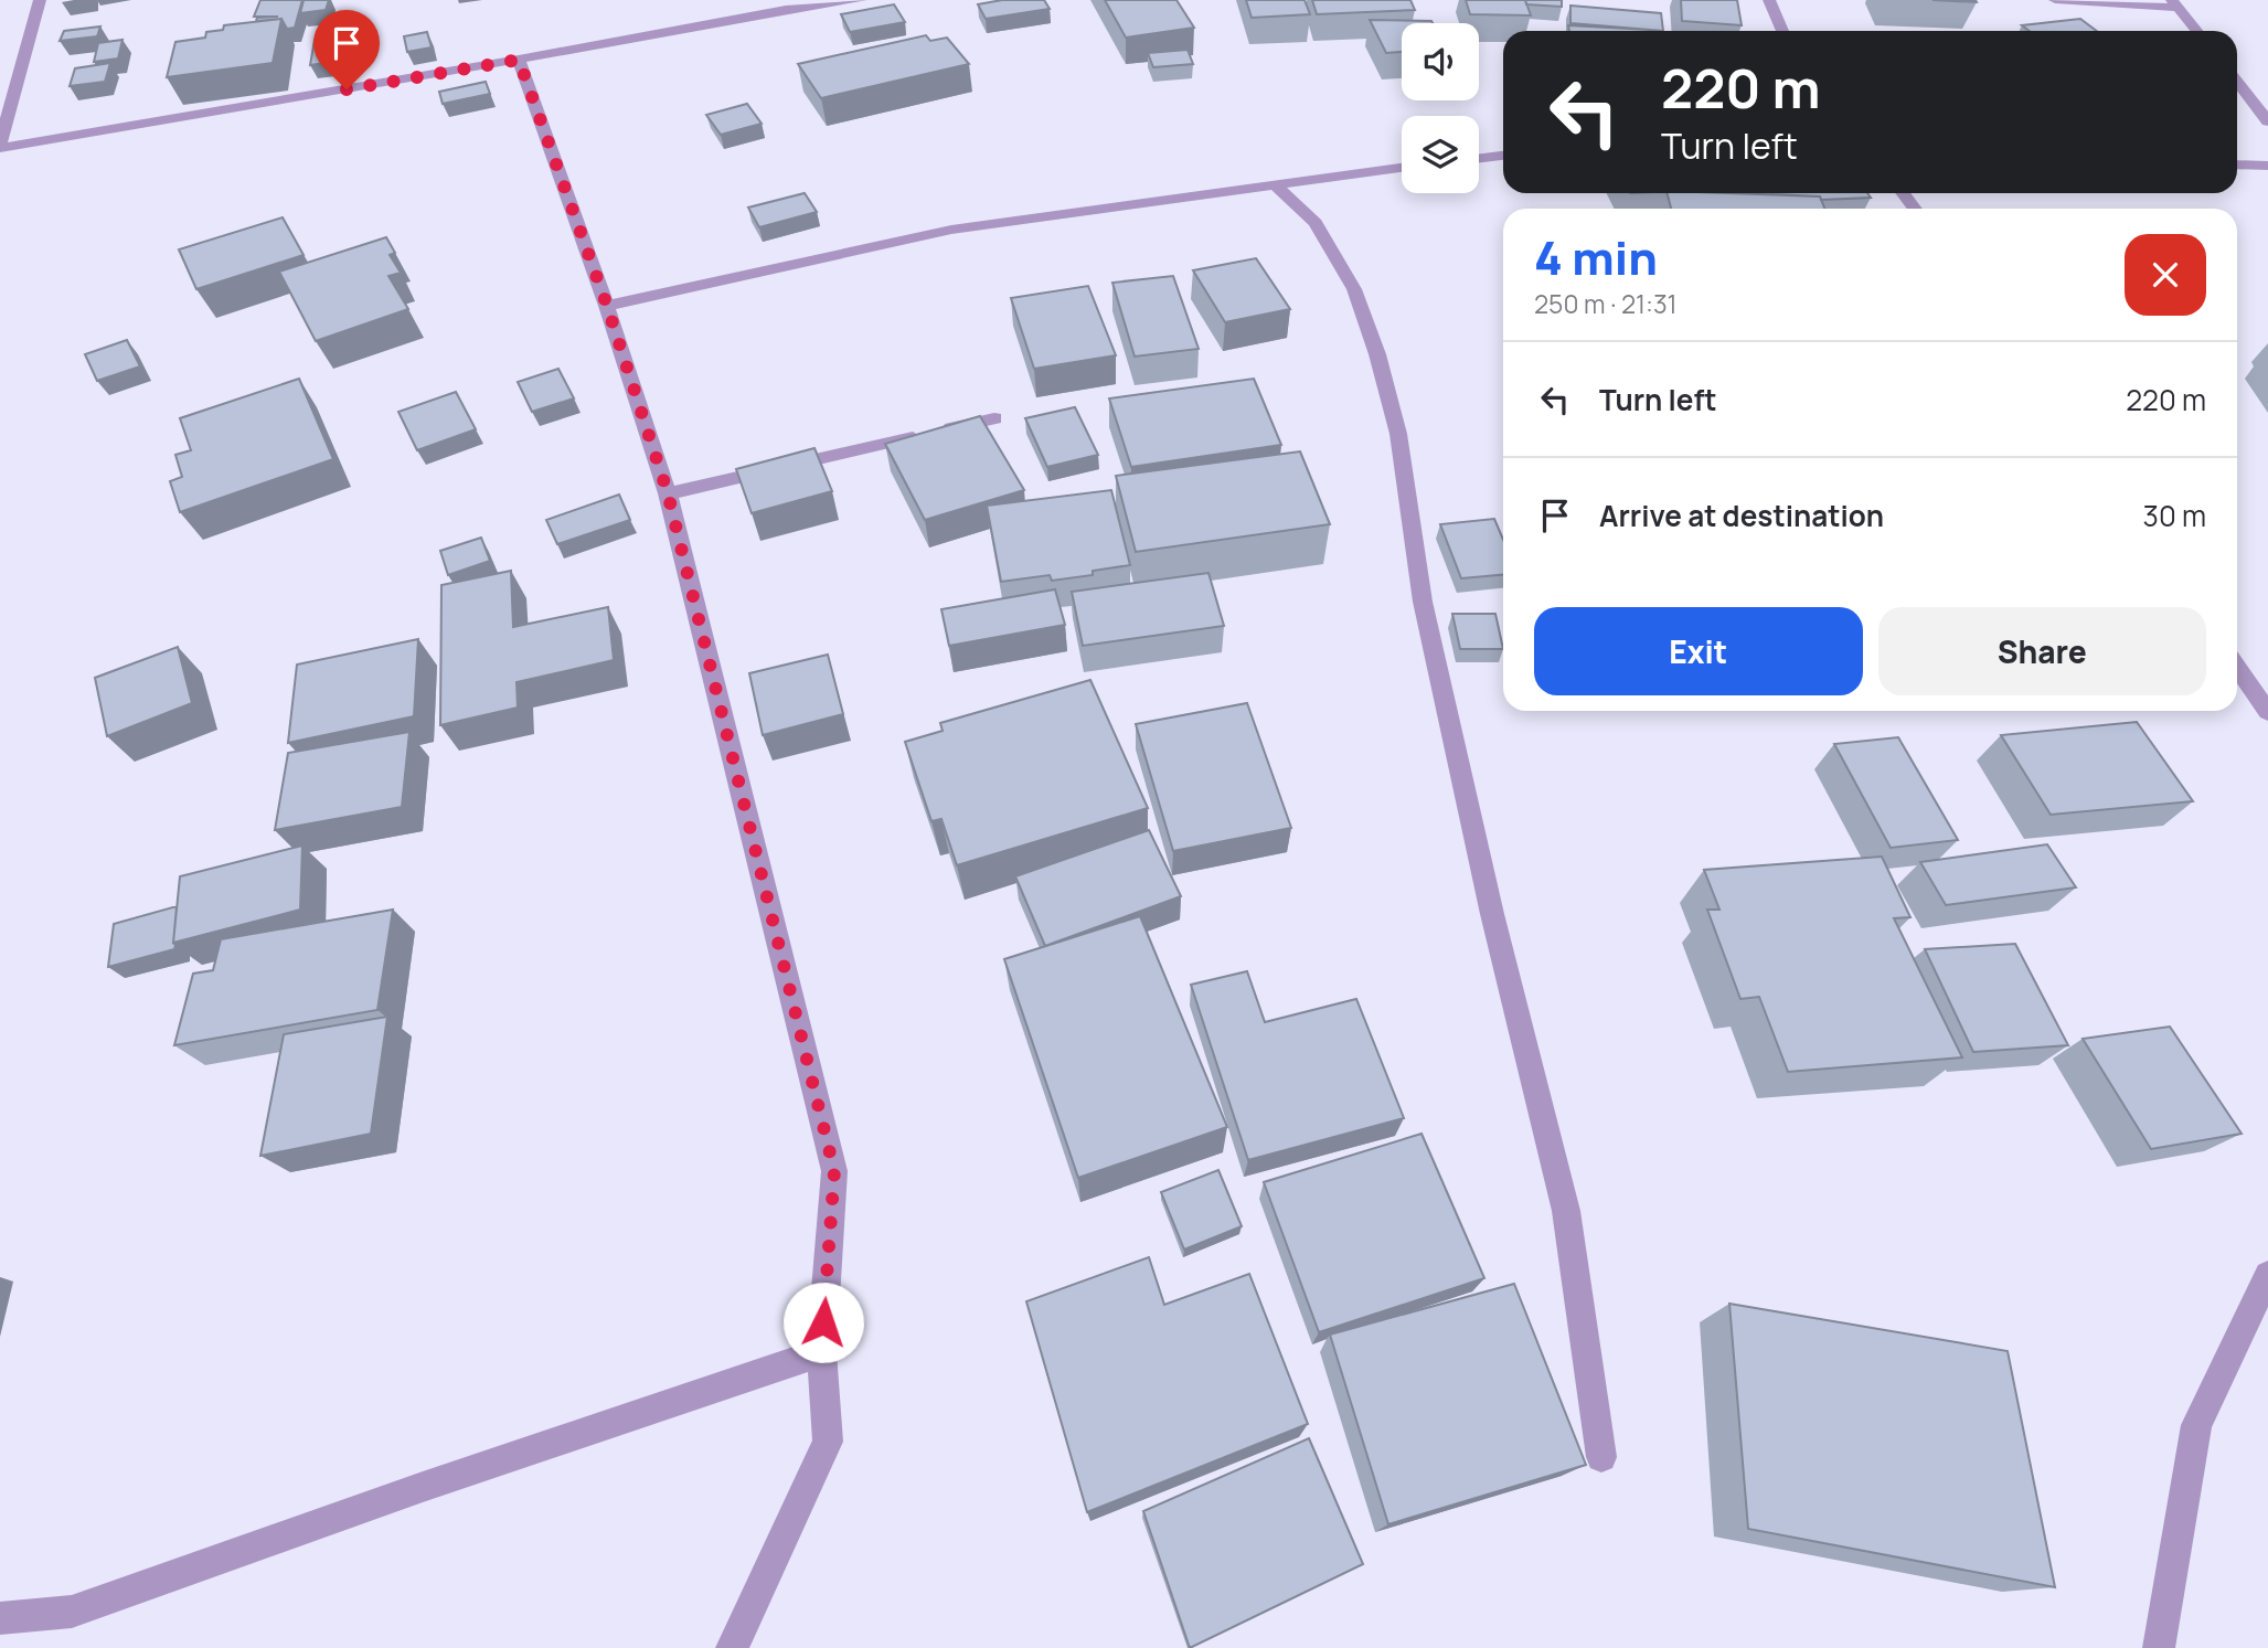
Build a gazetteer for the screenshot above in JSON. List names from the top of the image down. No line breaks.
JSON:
{"page":{"turn":["220 m","Turn left"],"heading":["4 min","250 m · 21:31"],"list":[{"name":"Turn left","value":"220 m"},{"name":"Arrive at destination","value":"30 m"}],"buttons":["Exit","Share"]}}
